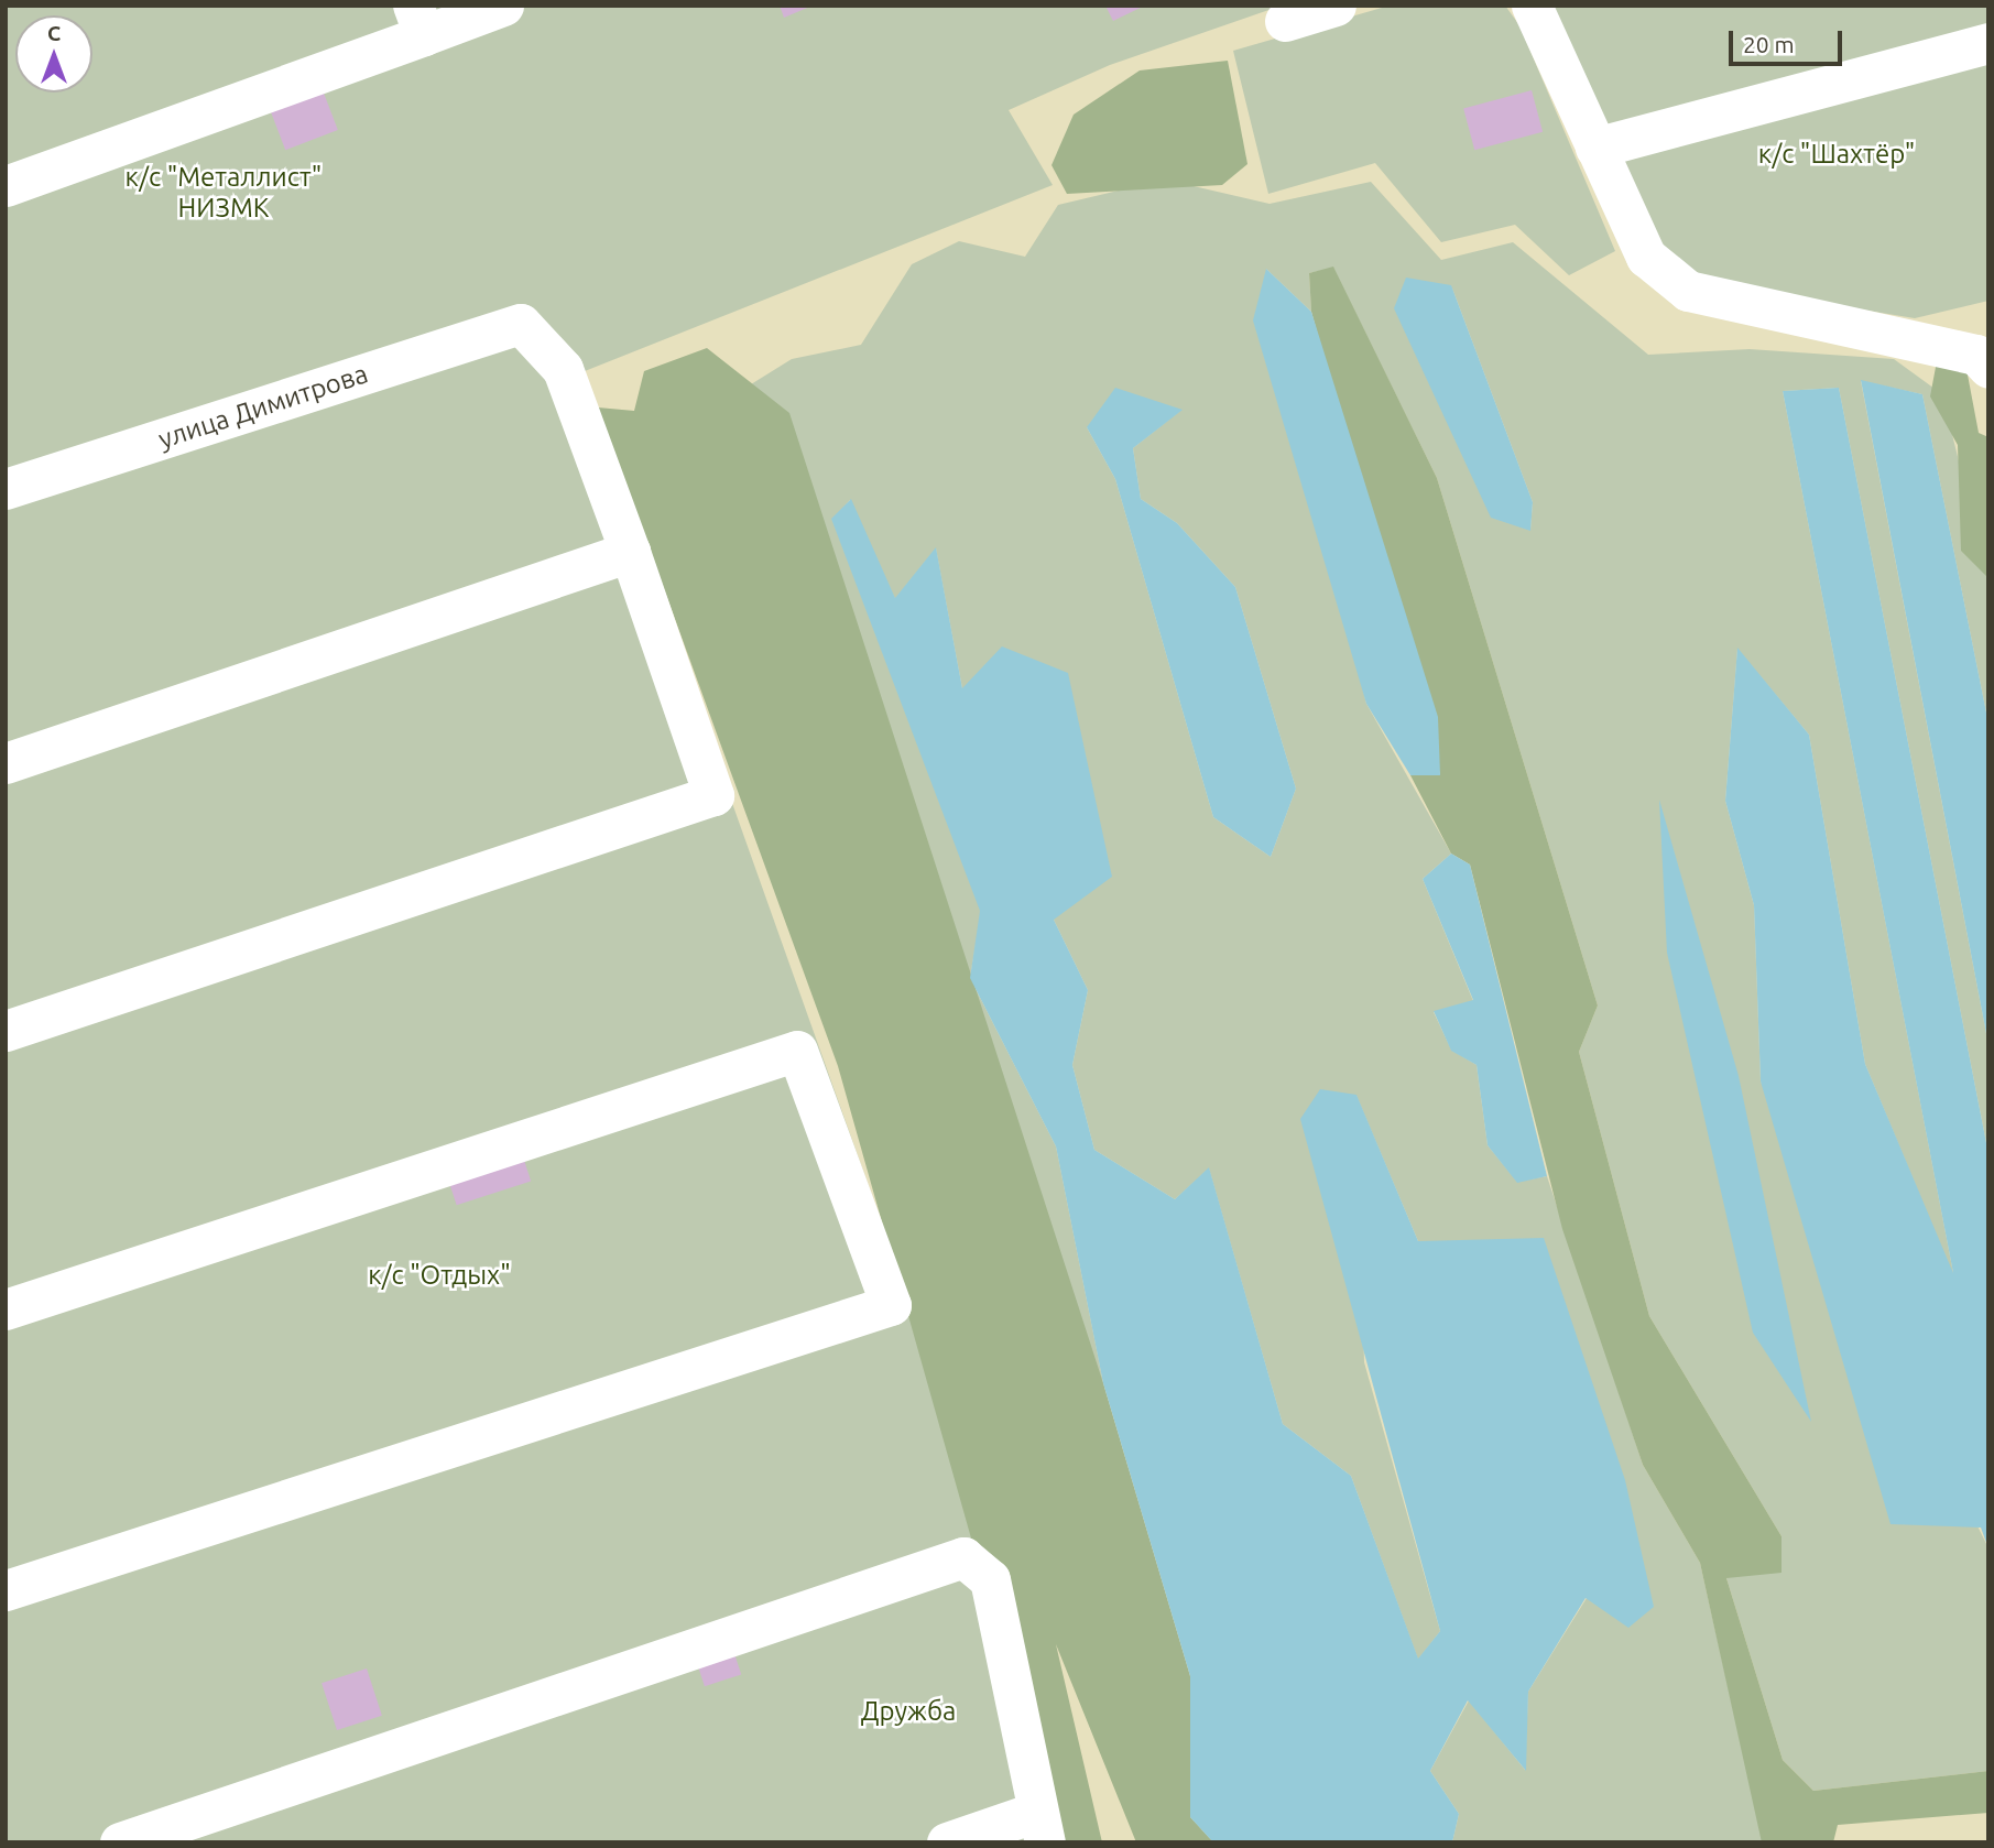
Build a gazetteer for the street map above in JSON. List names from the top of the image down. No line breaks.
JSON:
{"streets":{"street":["улица Димитрова"]},"parks":["к/с \"Шахтёр\"","к/с \"Металлист\" НИЗМК","к/с \"Отдых\"","Дружба"],"scale_bar":"20 m","north":"top"}
